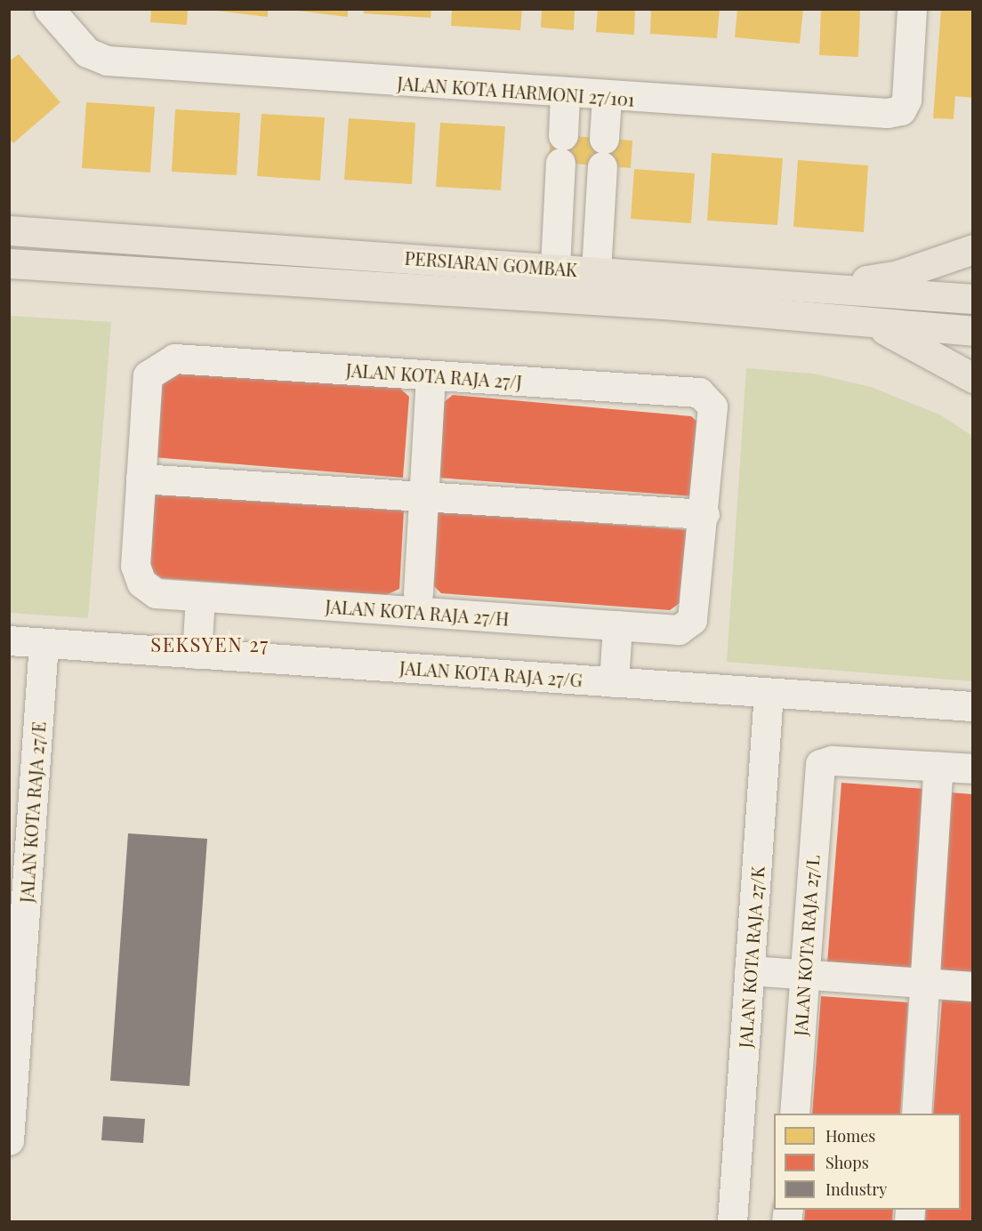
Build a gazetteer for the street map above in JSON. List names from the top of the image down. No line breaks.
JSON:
{"streets":{"main road":["PERSIARAN GOMBAK"],"street":["JALAN KOTA HARMONI 27/101","JALAN KOTA RAJA 27/J","JALAN KOTA RAJA 27/H","JALAN KOTA RAJA 27/G","JALAN KOTA RAJA 27/E","JALAN KOTA RAJA 27/L","JALAN KOTA RAJA 27/K"]},"crossings":[["JALAN KOTA RAJA 27/J","JALAN KOTA RAJA 27/H"],["JALAN KOTA RAJA 27/G","JALAN KOTA RAJA 27/E"],["JALAN KOTA RAJA 27/G","JALAN KOTA RAJA 27/K"]],"districts":["SEKSYEN 27"],"legend":["Homes","Shops","Industry"]}
